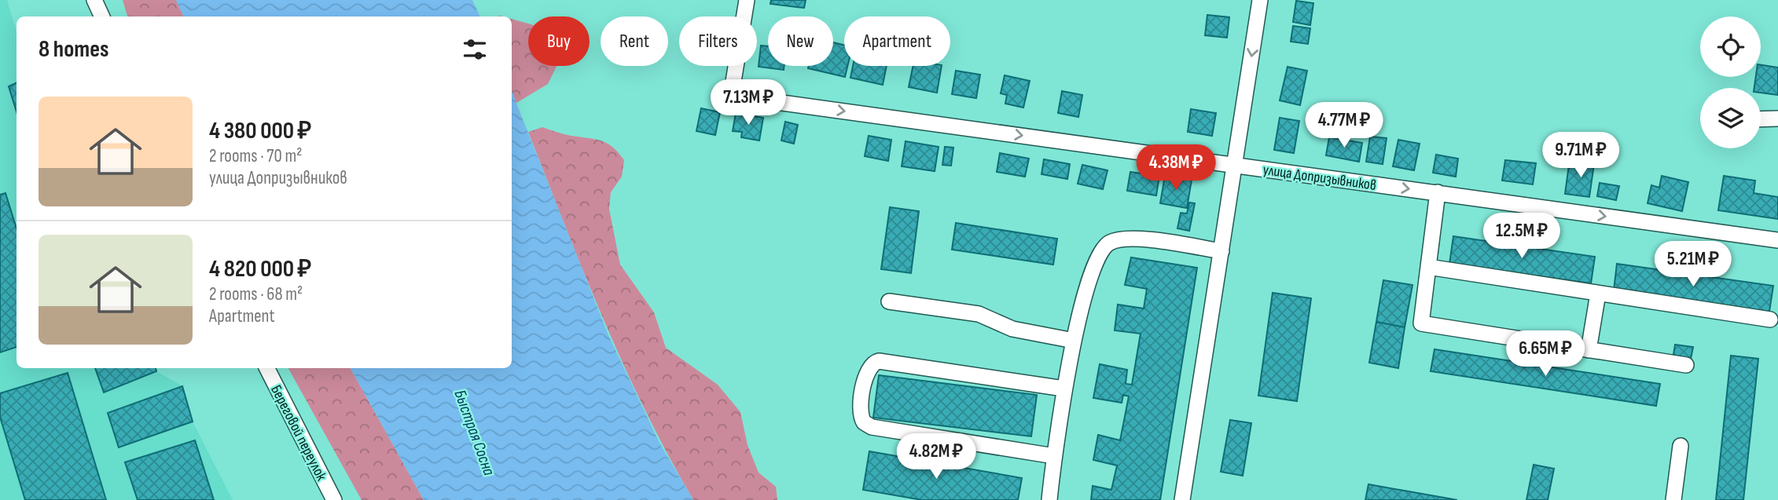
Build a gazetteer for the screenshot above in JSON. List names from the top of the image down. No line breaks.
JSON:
{"streets":{"street":["улица Допризывников","Береговой переулок"]},"water":["Быстрая Сосна"],"page":{"chip":["Buy","Rent","Filters","New","Apartment"],"heading":"8 homes","price":["7.13M ₽","4.77M ₽","9.71M ₽","4.38M ₽","12.5M ₽","5.21M ₽","6.65M ₽","4.82M ₽"],"list":[{"name":"4 380 000 ₽","note":"2 rooms · 70 m² · улица Допризывников"},{"name":"4 820 000 ₽","note":"2 rooms · 68 m² · Apartment"}]}}
